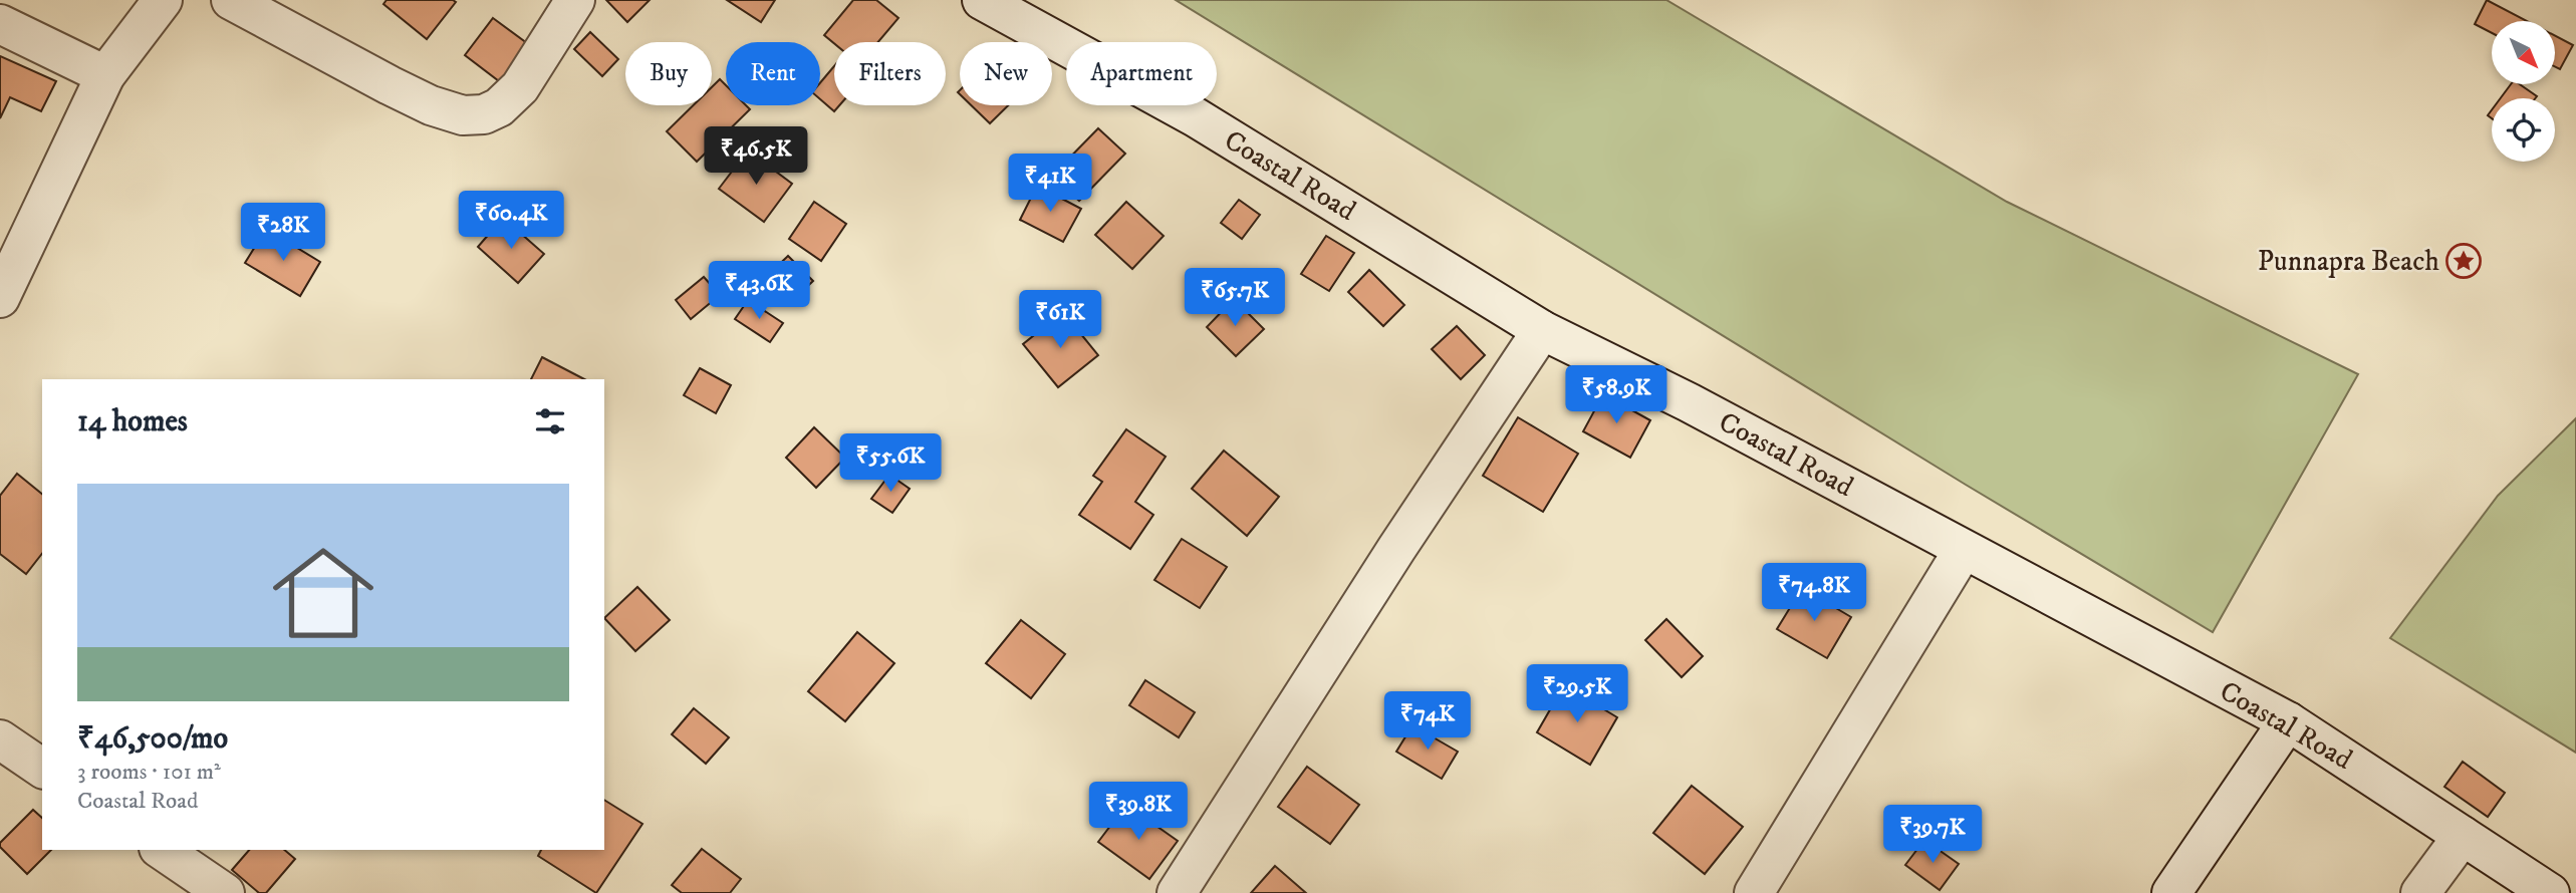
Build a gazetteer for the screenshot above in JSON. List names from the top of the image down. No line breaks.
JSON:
{"streets":{"street":["Coastal Road"]},"places":{"place":["Punnapra Beach"]},"north":"bottom right","page":{"chip":["Buy","Rent","Filters","New","Apartment"],"price":["₹46.5K","₹41K","₹60.4K","₹28K","₹43.6K","₹65.7K","₹61K","₹58.9K","₹55.6K","₹74.8K","₹29.5K","₹74K","₹39.8K","₹39.7K"],"heading":"14 homes","list":[{"name":"₹46,500/mo","note":"3 rooms · 101 m² · Coastal Road"}]}}
